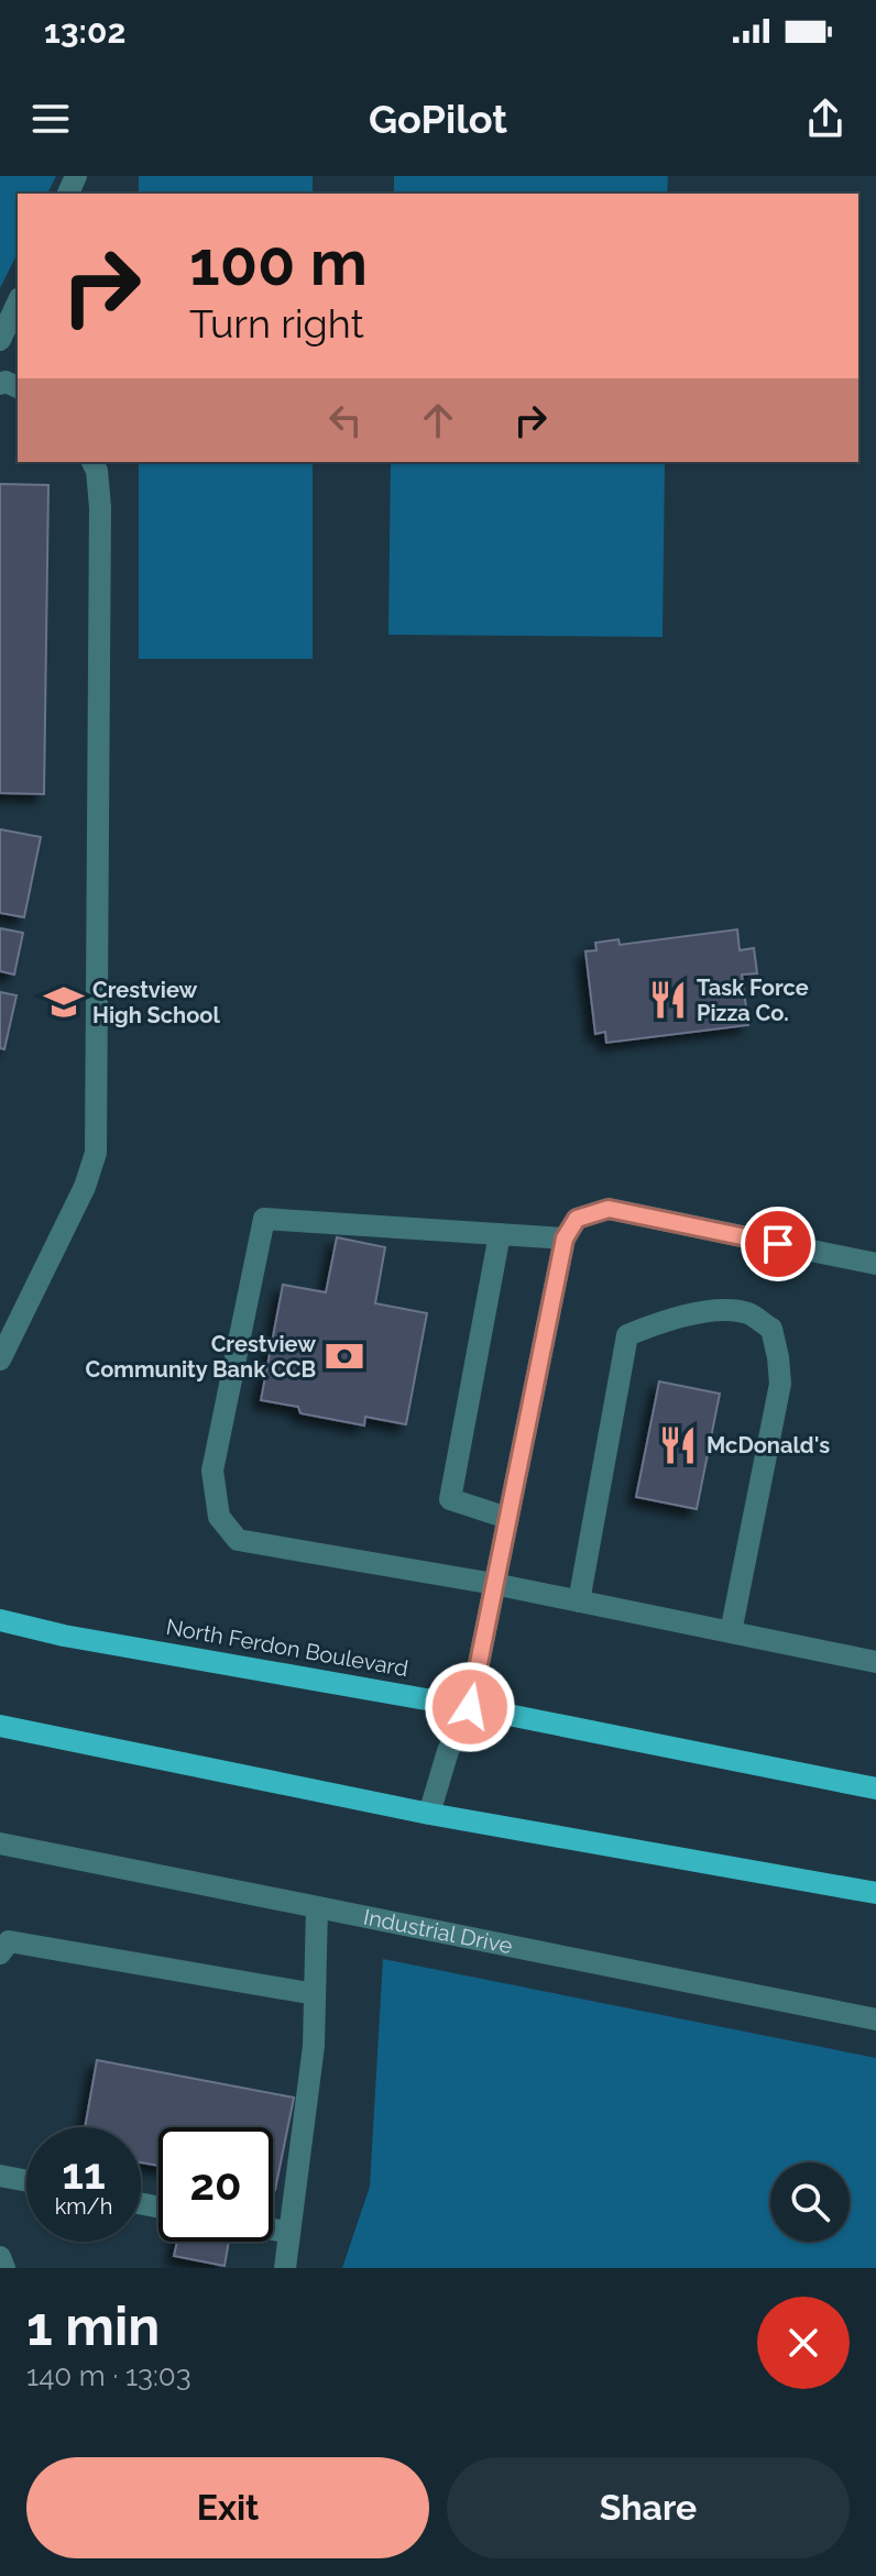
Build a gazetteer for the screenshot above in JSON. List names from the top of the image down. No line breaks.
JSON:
{"streets":{"main road":["North Ferdon Boulevard"],"street":["Industrial Drive"]},"places":{"restaurant":["Task Force Pizza Co.","McDonald's"],"school or university":["Crestview High School"],"bank":["Crestview Community Bank CCB"]},"page":{"status":"13:02","header":"GoPilot","turn":["100 m","Turn right"],"speed":"11 km/h","limit":"20","heading":["1 min","140 m · 13:03"],"buttons":["Exit","Share"]}}
